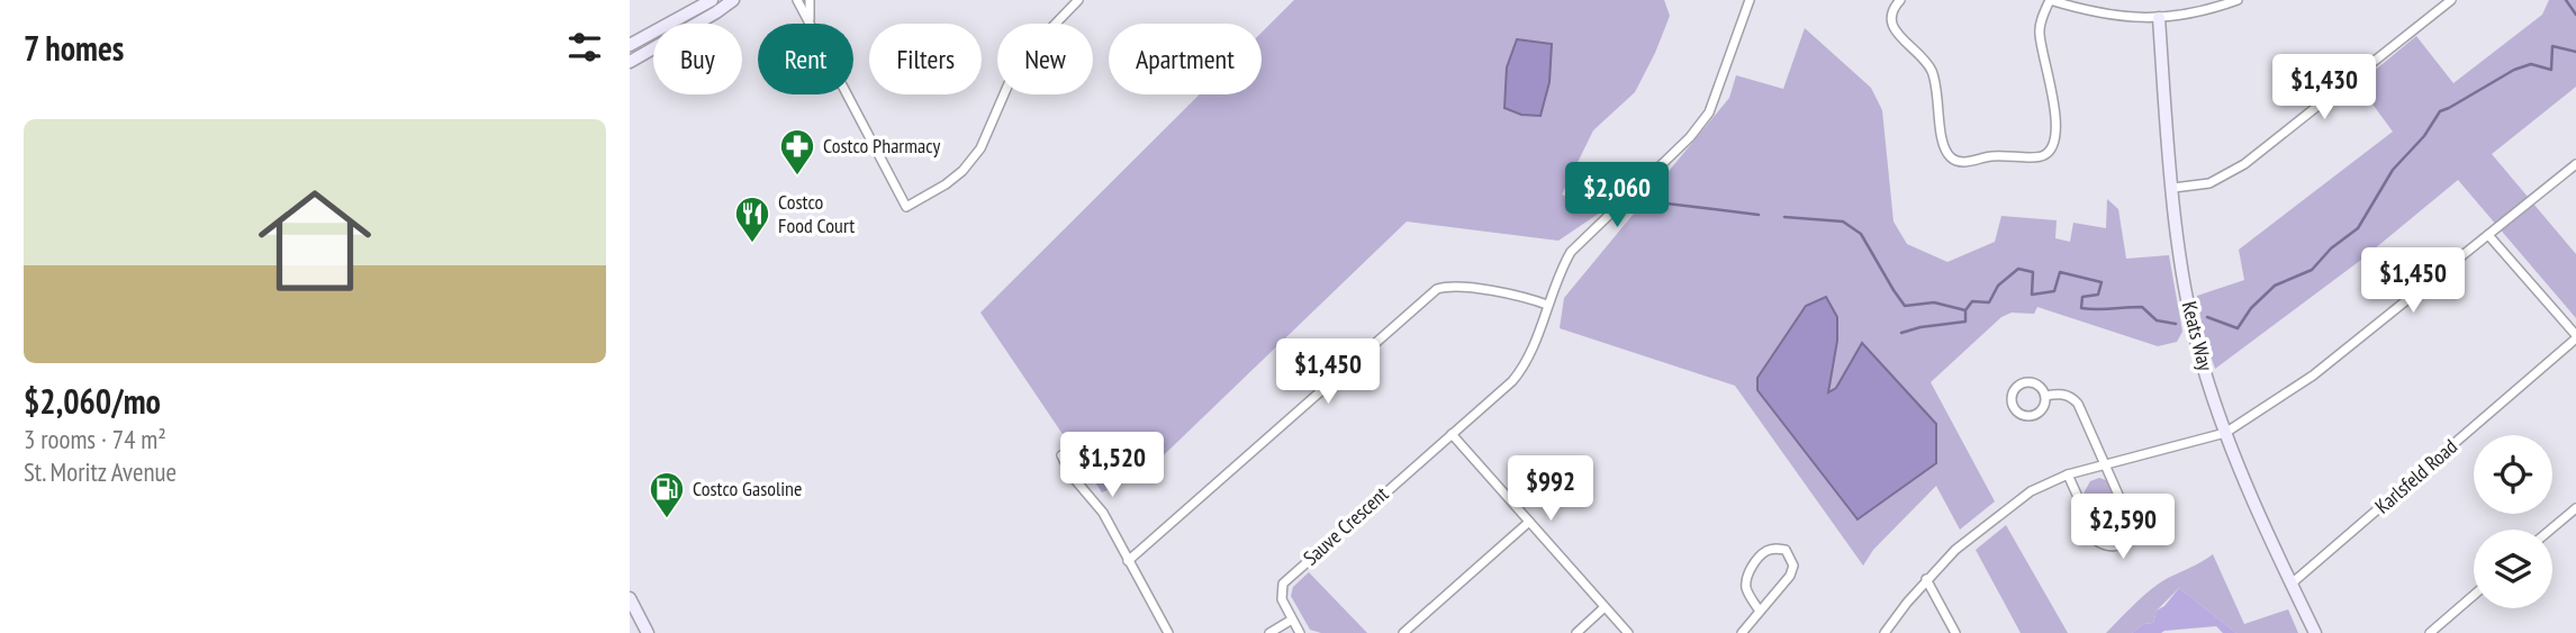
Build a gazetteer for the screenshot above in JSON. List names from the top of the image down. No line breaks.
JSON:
{"streets":{"street":["Keats Way","Karlsfeld Road","Sauve Crescent"]},"crossings":[["Keats Way","Karlsfeld Road"]],"places":{"pharmacy":["Costco Pharmacy"],"restaurant":["Costco Food Court"],"fuel station":["Costco Gasoline"]},"page":{"heading":"7 homes","chip":["Buy","Rent","Filters","New","Apartment"],"price":["$1,430","$2,060","$1,450","$1,450","$1,520","$992","$2,590"],"list":[{"name":"$2,060/mo","note":"3 rooms · 74 m² · St. Moritz Avenue"}]}}
